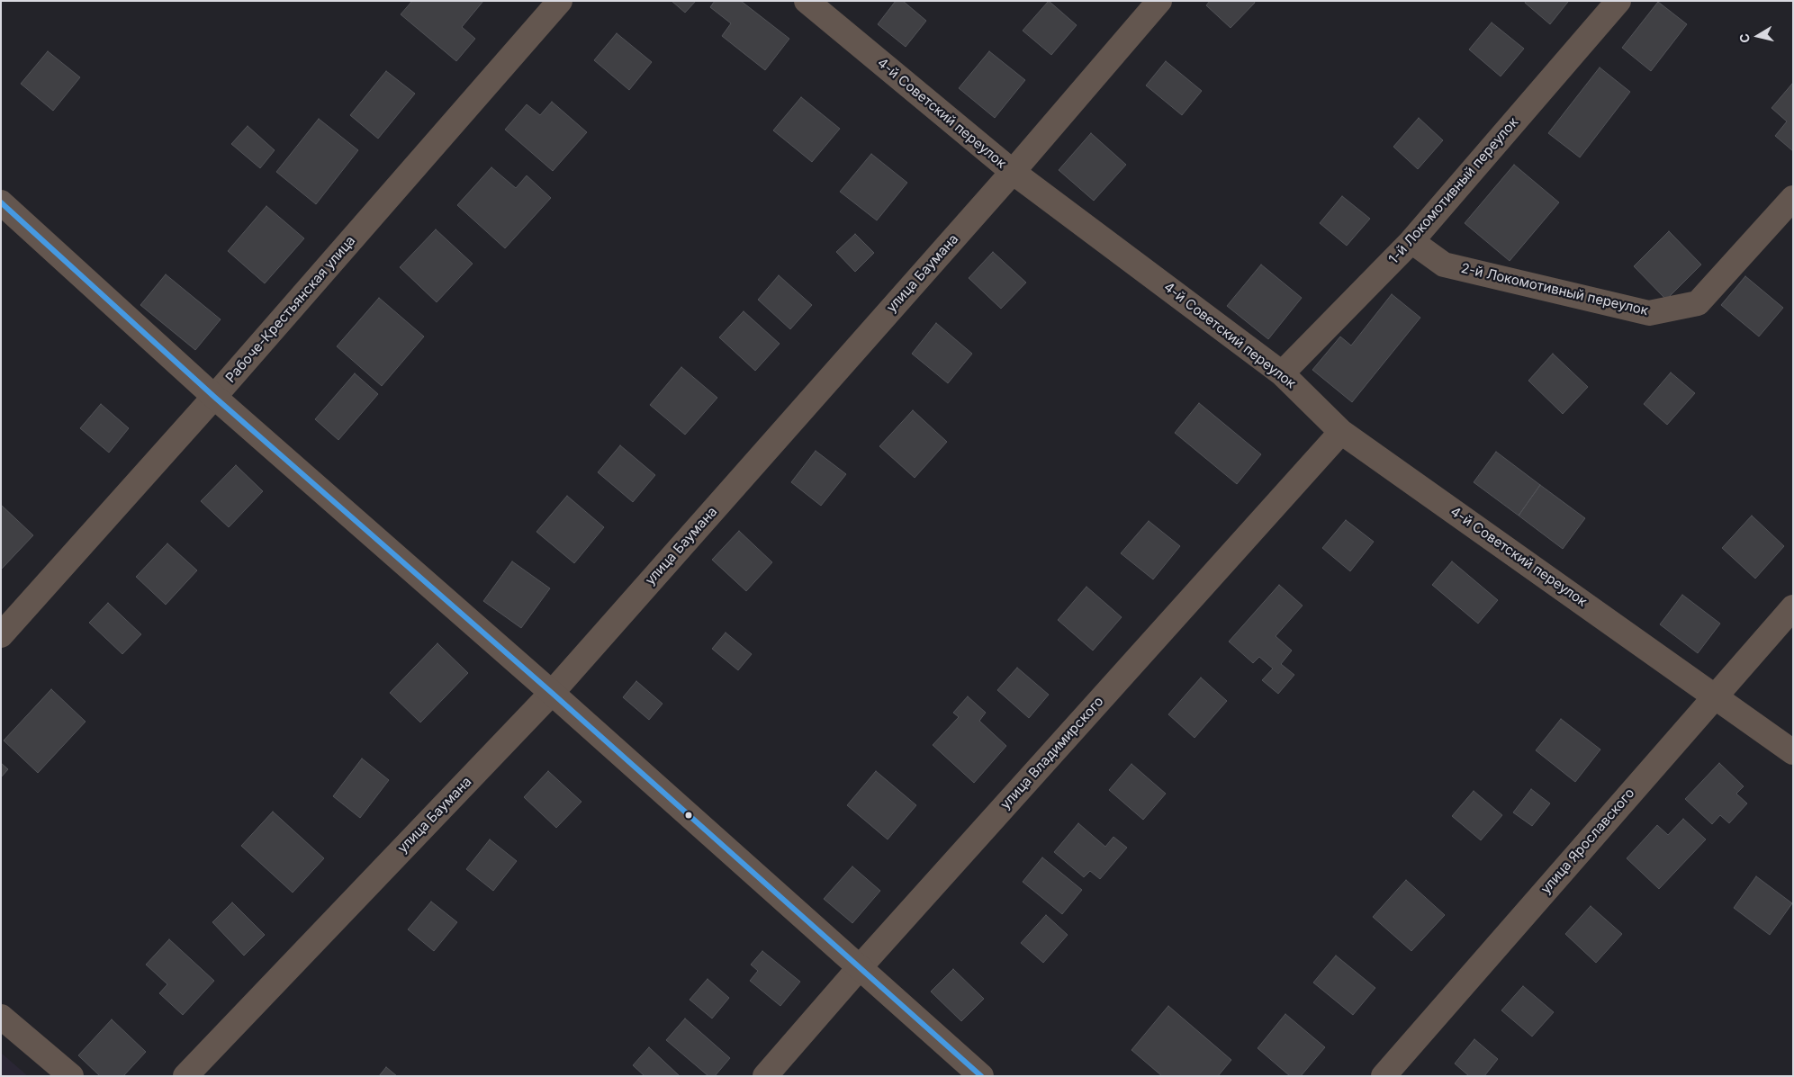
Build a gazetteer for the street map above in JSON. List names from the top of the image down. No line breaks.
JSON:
{"streets":{"street":["4-й Советский переулок","1-й Локомотивный переулок","улица Баумана","2-й Локомотивный переулок","Рабоче-Крестьянская улица","улица Владимирского","улица Ярославского"]},"crossings":[["4-й Советский переулок","1-й Локомотивный переулок"],["4-й Советский переулок","улица Баумана"],["4-й Советский переулок","улица Владимирского"],["4-й Советский переулок","улица Ярославского"],["1-й Локомотивный переулок","2-й Локомотивный переулок"]],"north":"left"}
